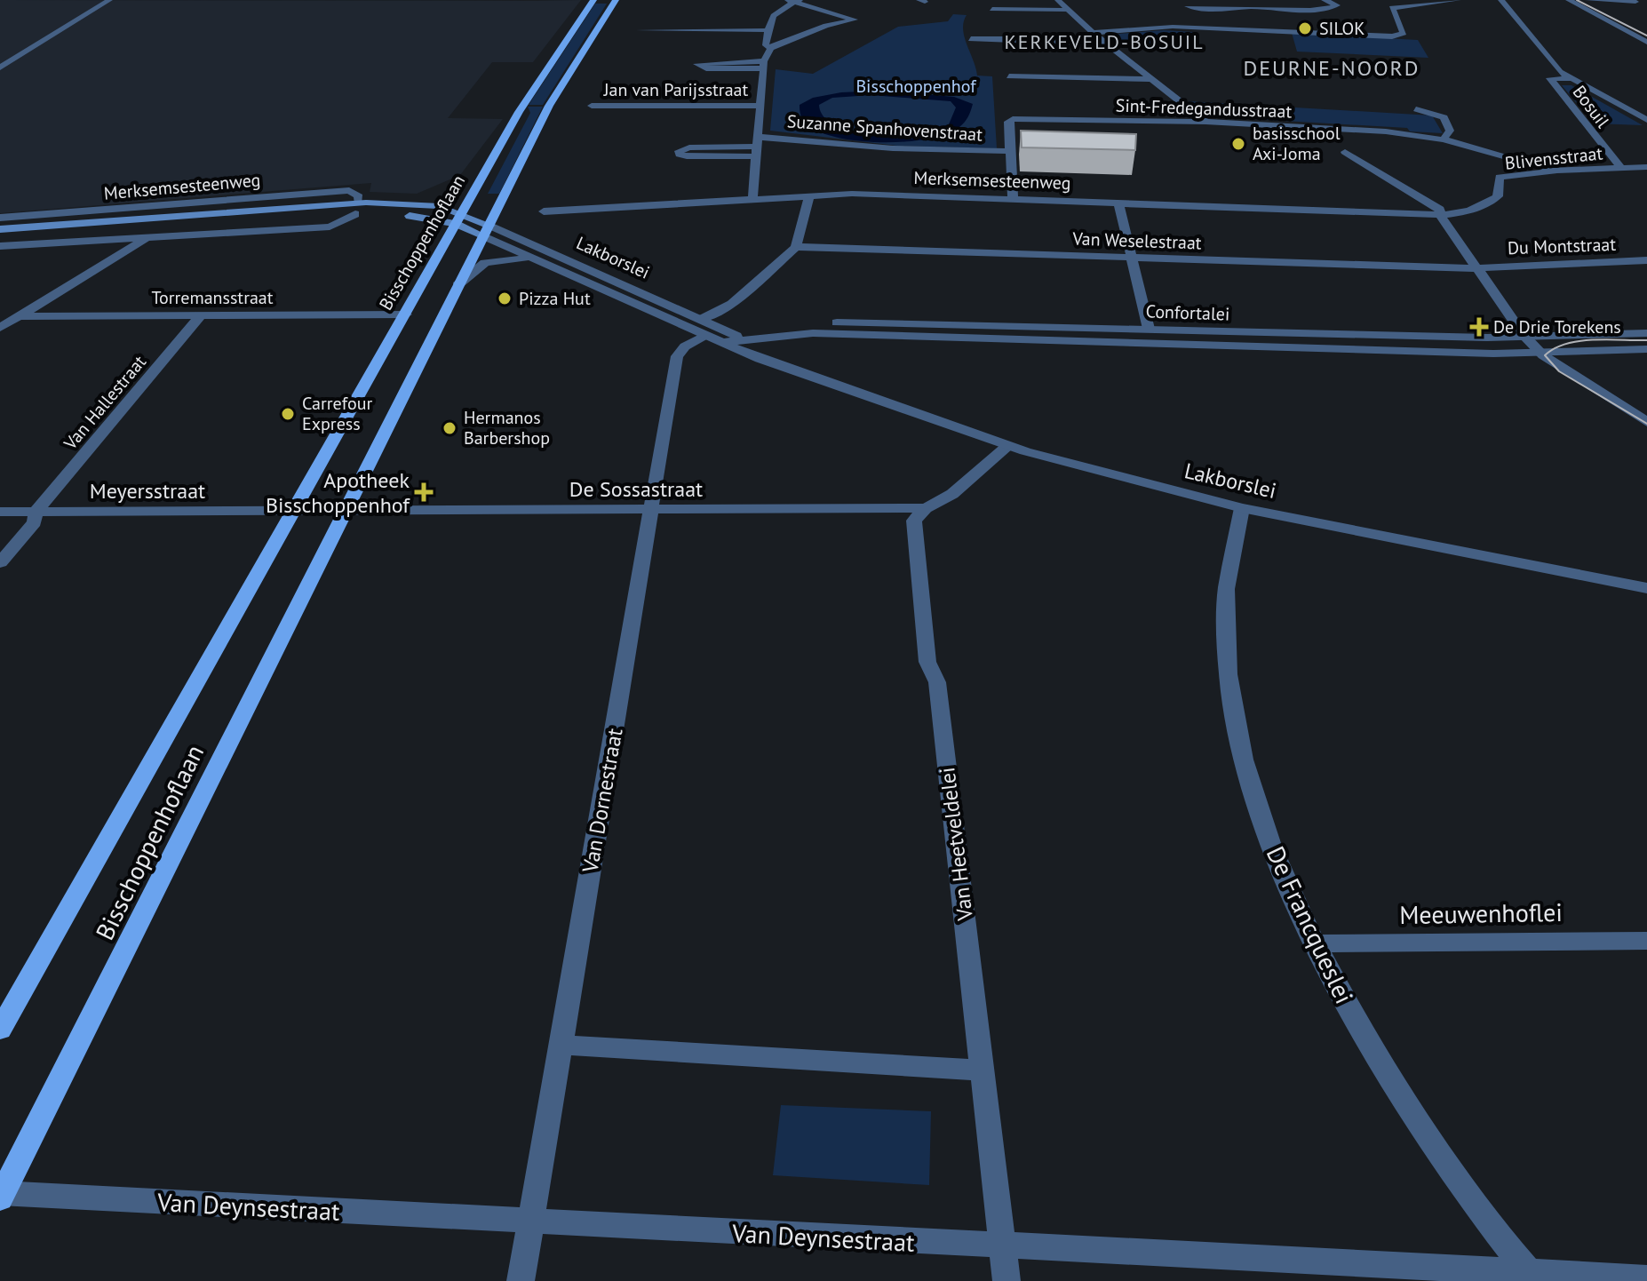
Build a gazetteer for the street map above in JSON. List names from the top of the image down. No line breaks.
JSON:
{"streets":{"main road":["Merksemsesteenweg","Bisschoppenhoflaan"],"street":["Jan van Parijsstraat","Bosuil","Sint-Fredegandusstraat","Suzanne Spanhovenstraat","Blivensstraat","Van Weselestraat","Du Montstraat","Lakborslei","Torremansstraat","Confortalei","Van Hallestraat","De Sossastraat","Meyersstraat","Van Dornestraat","Van Heetveldelei","Meeuwenhoflei","De Francqueslei","Van Deynsestraat"]},"crossings":[["Bosuil","Blivensstraat"],["Sint-Fredegandusstraat","Suzanne Spanhovenstraat"],["Sint-Fredegandusstraat","Blivensstraat"],["Sint-Fredegandusstraat","Merksemsesteenweg"],["Blivensstraat","Merksemsesteenweg"],["Merksemsesteenweg","Bisschoppenhoflaan"],["Merksemsesteenweg","Lakborslei"],["Van Weselestraat","Du Montstraat"],["Van Weselestraat","Van Dornestraat"],["Bisschoppenhoflaan","Lakborslei"],["Bisschoppenhoflaan","Torremansstraat"],["Bisschoppenhoflaan","De Sossastraat"],["Bisschoppenhoflaan","Meyersstraat"],["Bisschoppenhoflaan","Van Deynsestraat"],["Lakborslei","Confortalei"],["Lakborslei","Van Dornestraat"],["Lakborslei","De Francqueslei"],["Torremansstraat","Van Hallestraat"],["Confortalei","Van Dornestraat"],["Van Hallestraat","Meyersstraat"],["De Sossastraat","Van Dornestraat"],["De Sossastraat","Van Heetveldelei"],["Van Dornestraat","Van Deynsestraat"],["Van Heetveldelei","Van Deynsestraat"],["Meeuwenhoflei","De Francqueslei"],["De Francqueslei","Van Deynsestraat"]],"districts":["KERKEVELD-BOSUIL","DEURNE-NOORD"],"parks":["Bisschoppenhof"],"places":{"other":["SILOK","basisschool Axi-Joma","Pizza Hut","Carrefour Express","Hermanos Barbershop"],"health":["De Drie Torekens","Apotheek Bisschoppenhof"]}}
